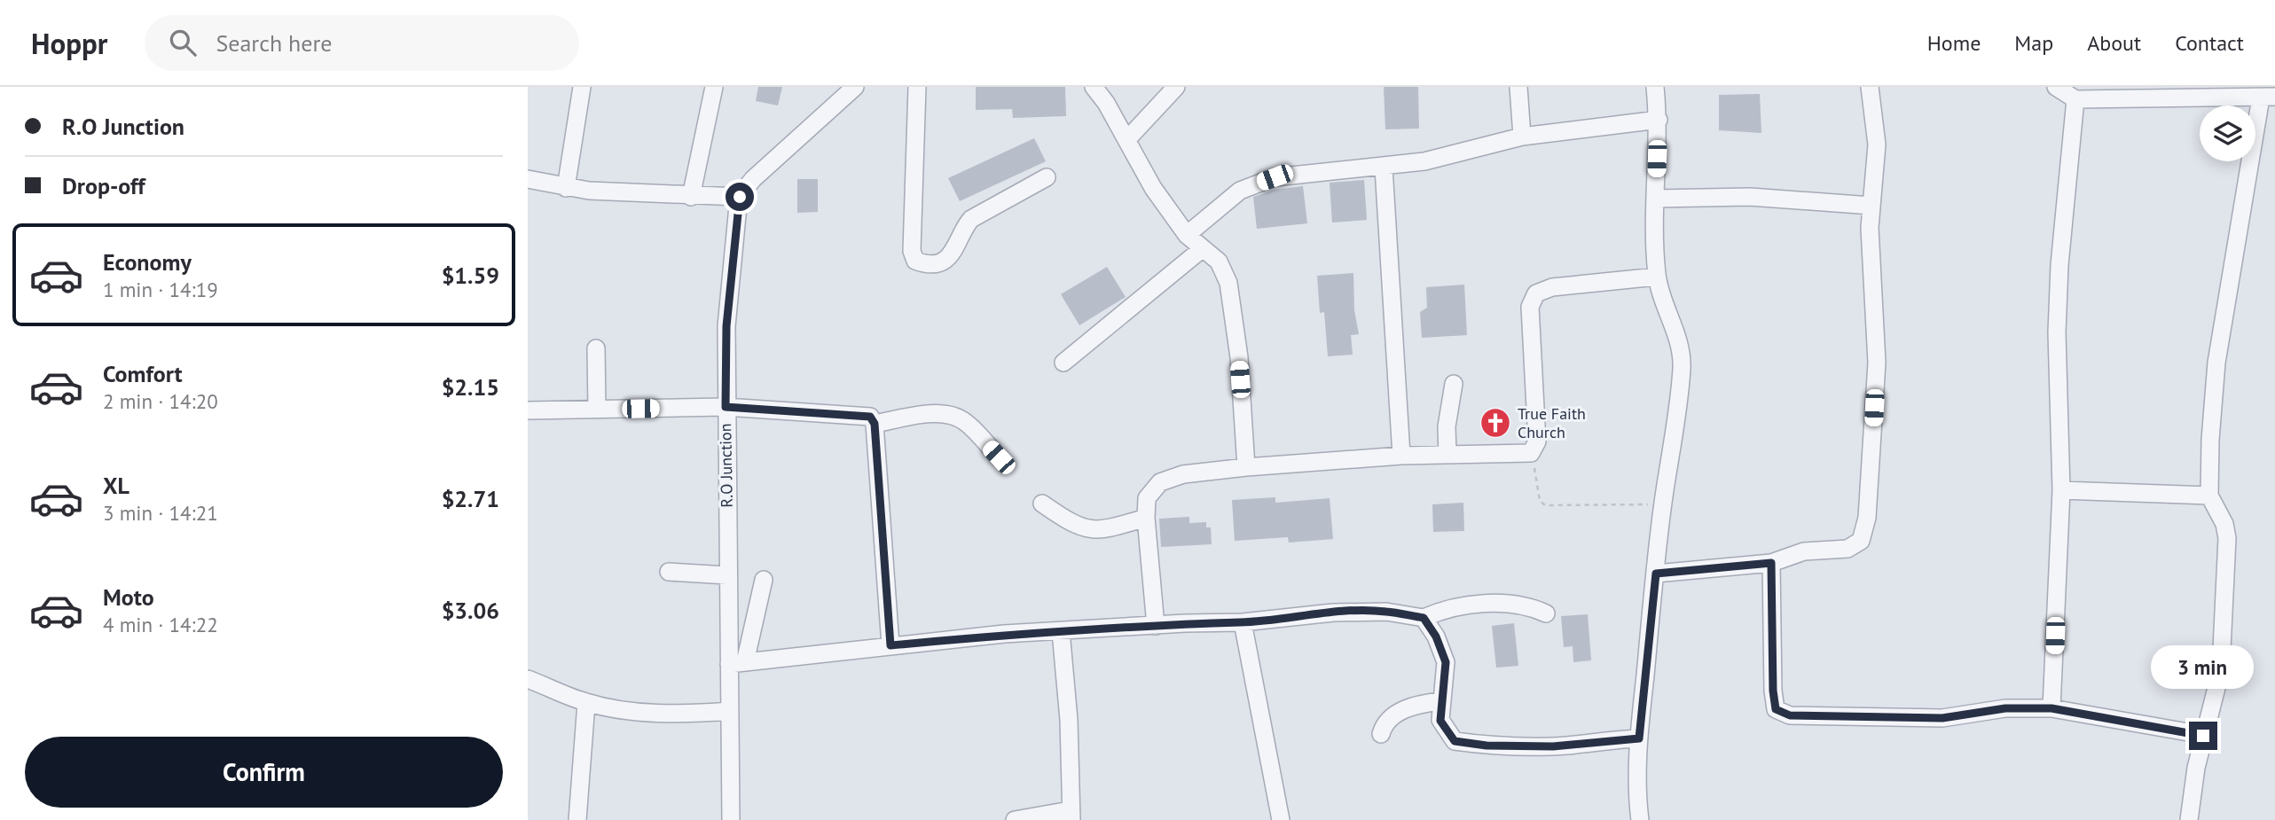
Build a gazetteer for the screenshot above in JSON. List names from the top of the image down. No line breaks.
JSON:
{"streets":{"street":["R.O Junction"]},"places":{"church":["True Faith Church"]},"page":{"header":"Hoppr","search":"Search here","nav":["Home","Map","About","Contact"],"banner":["R.O Junction","Drop-off"],"list":[{"name":"Economy","note":"1 min · 14:19","value":"$1.59"},{"name":"Comfort","note":"2 min · 14:20","value":"$2.15"},{"name":"XL","note":"3 min · 14:21","value":"$2.71"},{"name":"Moto","note":"4 min · 14:22","value":"$3.06"}],"bubble":"3 min","buttons":"Confirm"}}
